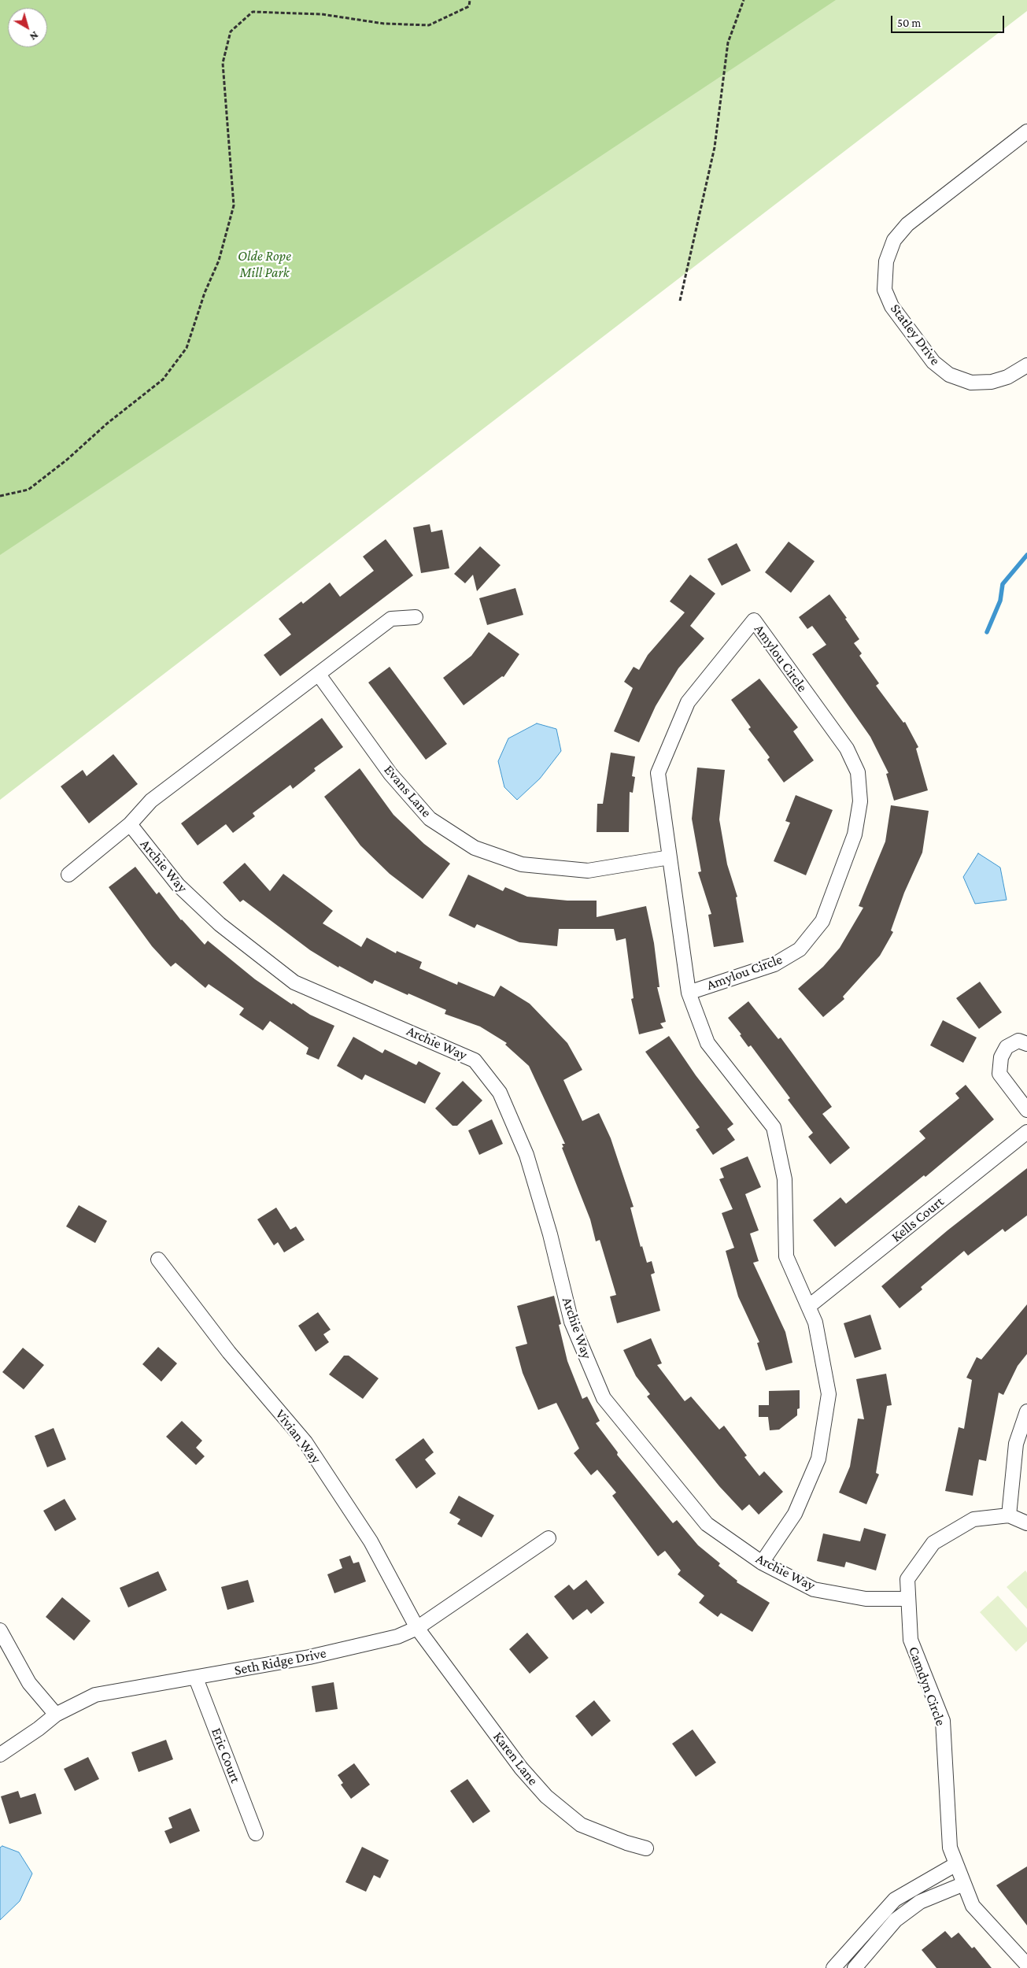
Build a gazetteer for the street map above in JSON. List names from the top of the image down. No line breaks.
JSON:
{"streets":{"street":["Statley Drive","Amylou Circle","Evans Lane","Archie Way","Kells Court","Vivian Way","Seth Ridge Drive","Camdyn Circle","Eric Court","Karen Lane"]},"crossings":[["Amylou Circle","Evans Lane"],["Amylou Circle","Archie Way"],["Amylou Circle","Kells Court"],["Archie Way","Camdyn Circle"],["Vivian Way","Seth Ridge Drive"],["Vivian Way","Karen Lane"],["Seth Ridge Drive","Eric Court"],["Seth Ridge Drive","Karen Lane"]],"parks":["Olde Rope Mill Park"],"scale_bar":"50 m","north":"bottom right"}
